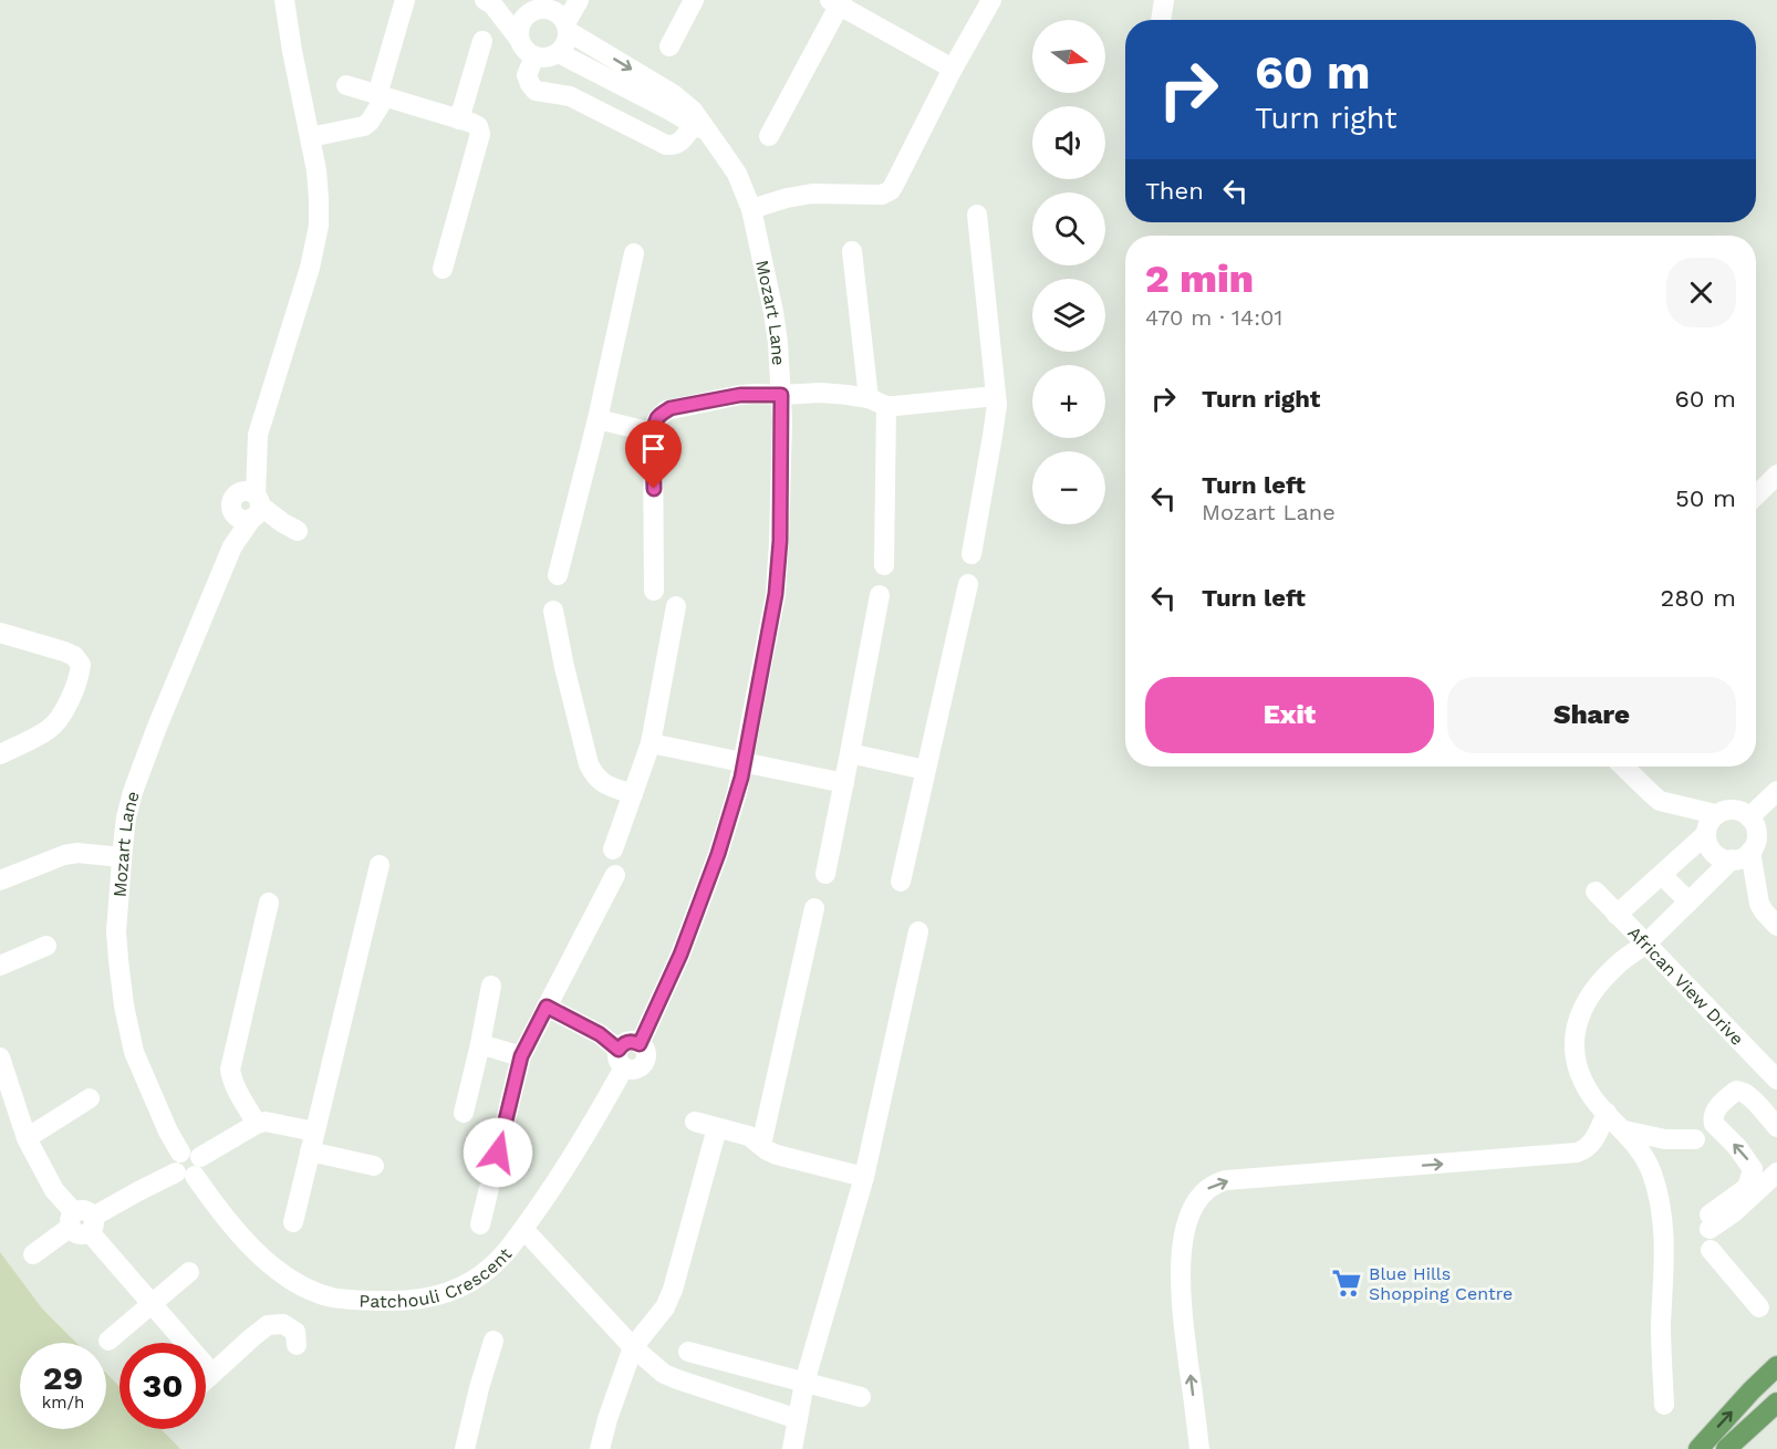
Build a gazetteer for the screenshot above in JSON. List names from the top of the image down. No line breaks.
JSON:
{"streets":{"street":["Mozart Lane","African View Drive","Patchouli Crescent"]},"crossings":[["Mozart Lane","Patchouli Crescent"]],"places":{"supermarket":["Blue Hills Shopping Centre"]},"north":"right","page":{"map_buttons":["+","−"],"turn":["60 m","Turn right"],"then":"Then","heading":["2 min","470 m · 14:01"],"list":[{"name":"Turn right","value":"60 m"},{"name":"Turn left","note":"Mozart Lane","value":"50 m"},{"name":"Turn left","value":"280 m"}],"buttons":["Exit","Share"],"speed":"29 km/h","limit":"30"}}
